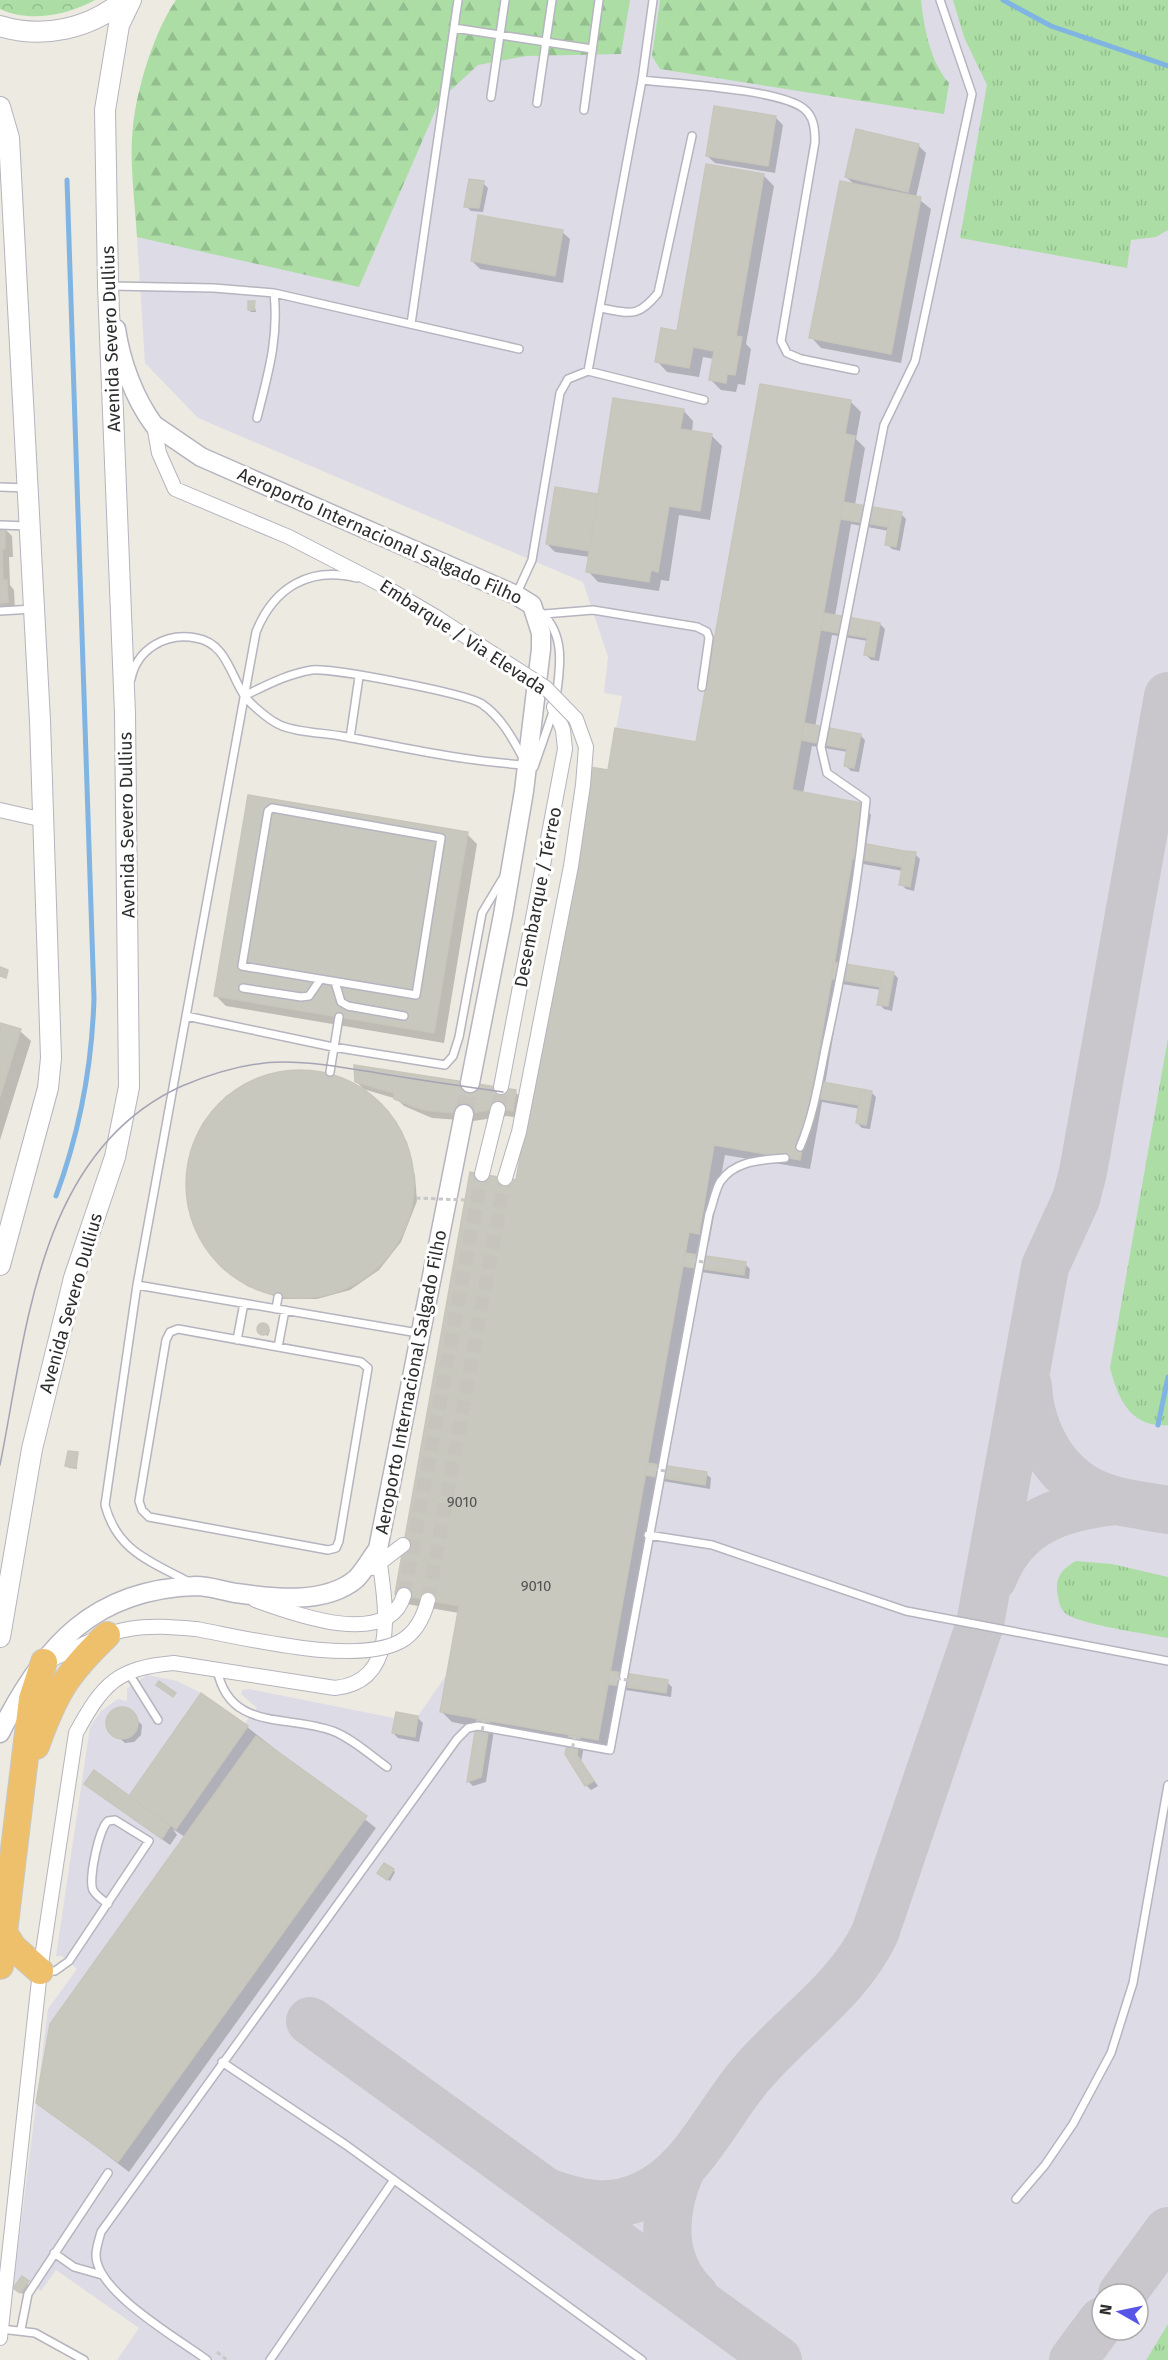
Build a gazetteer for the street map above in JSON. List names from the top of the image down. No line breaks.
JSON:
{"streets":{"main road":["Avenida Severo Dullius"],"street":["Aeroporto Internacional Salgado Filho","Embarque / Via Elevada","Desembarque / Térreo"]},"crossings":[["Avenida Severo Dullius","Aeroporto Internacional Salgado Filho"],["Aeroporto Internacional Salgado Filho","Embarque / Via Elevada"]],"house_numbers":["9010","9010"],"north":"left"}
